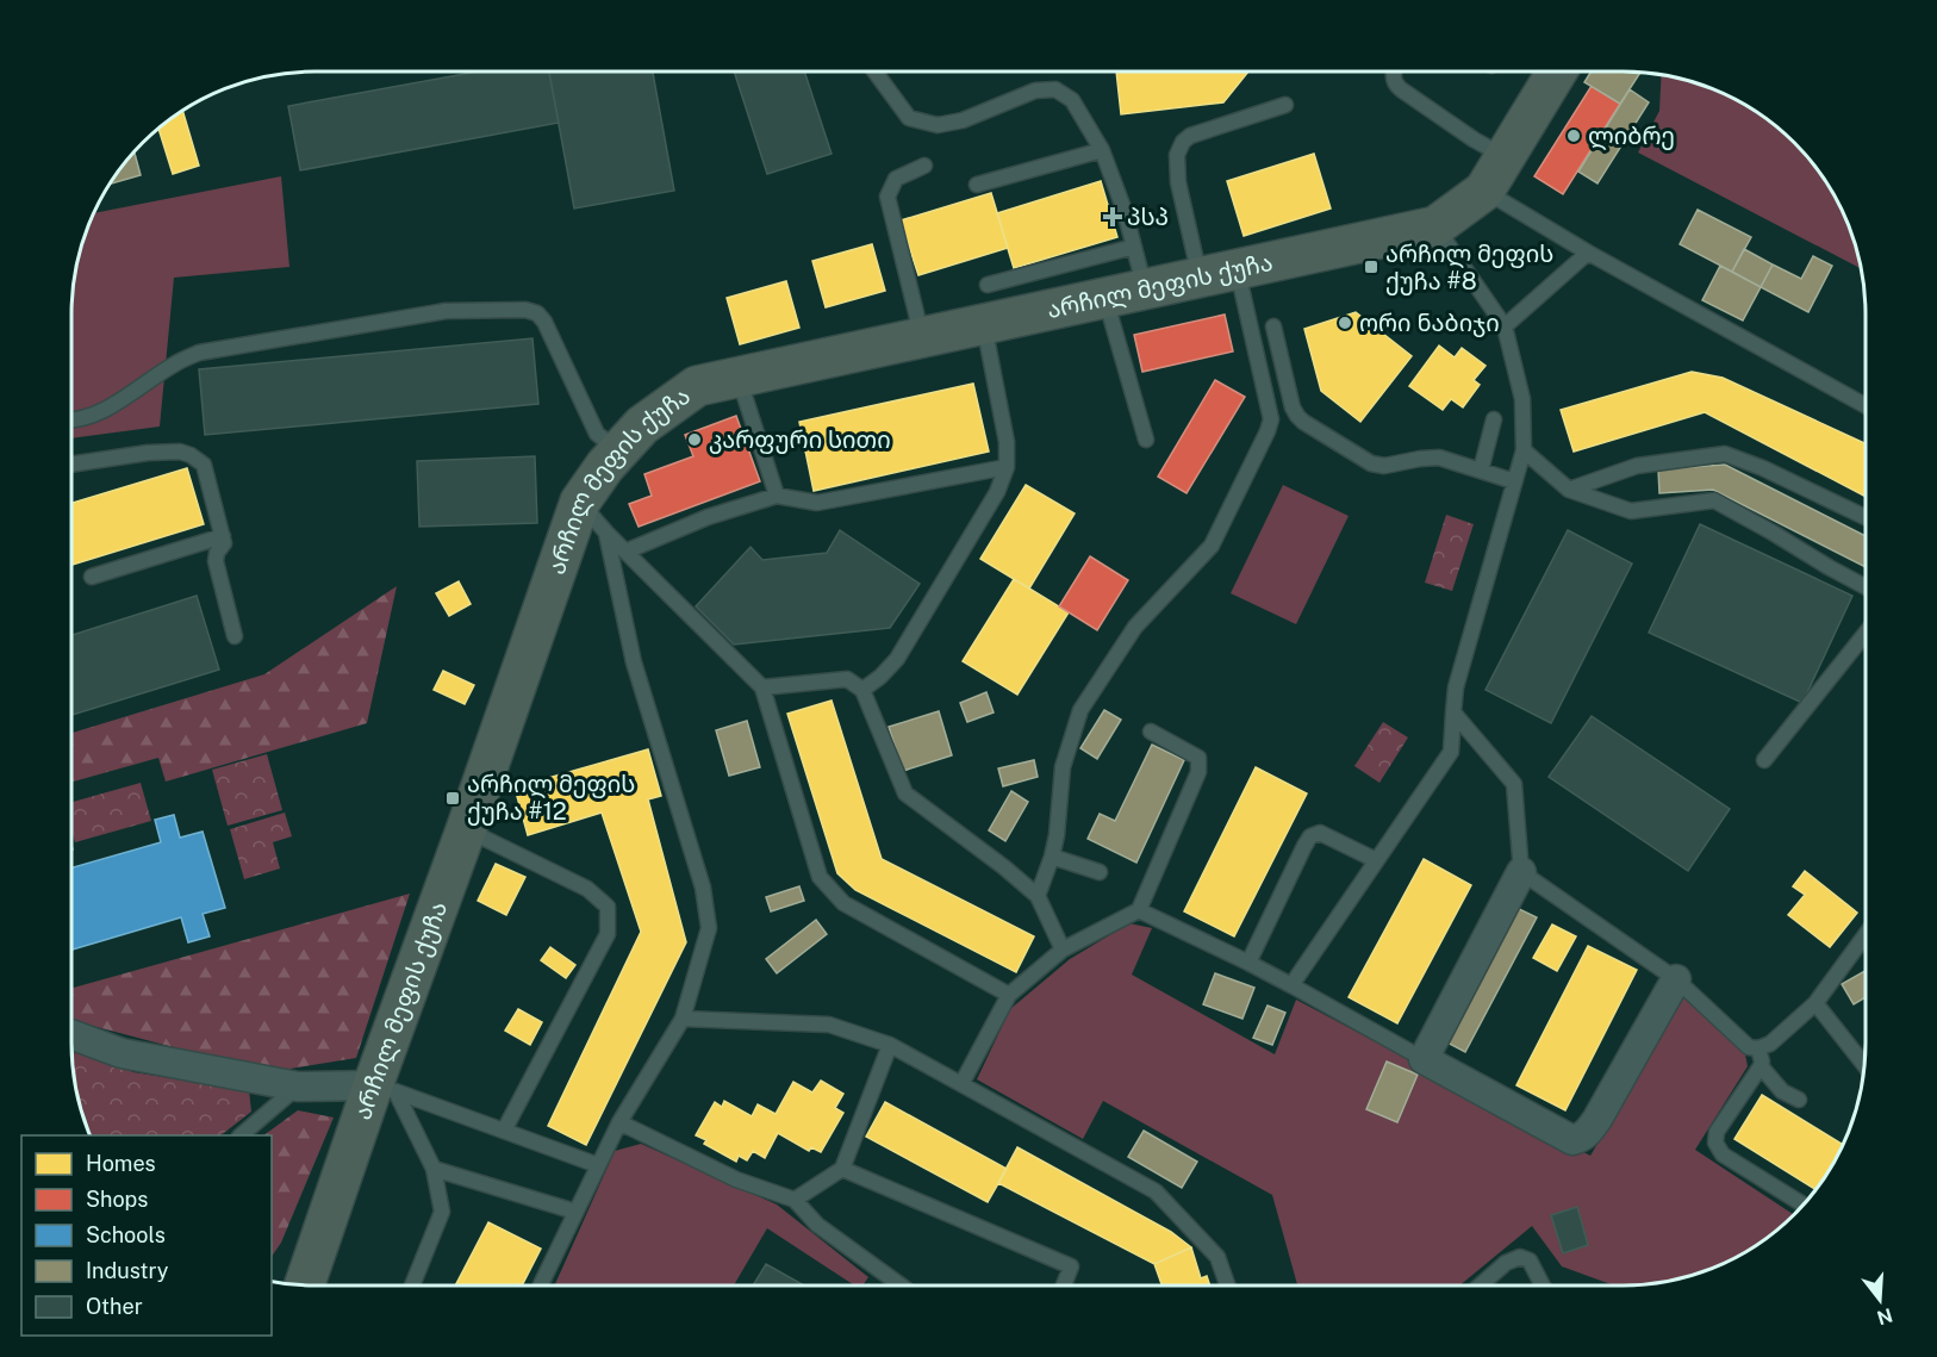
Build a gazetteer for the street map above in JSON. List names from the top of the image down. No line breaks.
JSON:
{"streets":{"street":["არჩილ მეფის ქუჩა"]},"places":{"other":["ლიბრე","ორი ნაბიჯი","კარფური სითი"],"health":["პსპ"],"transit":["არჩილ მეფის ქუჩა #8","არჩილ მეფის ქუჩა #12"]},"legend":["Homes","Shops","Schools","Industry","Other"],"north":"bottom"}
